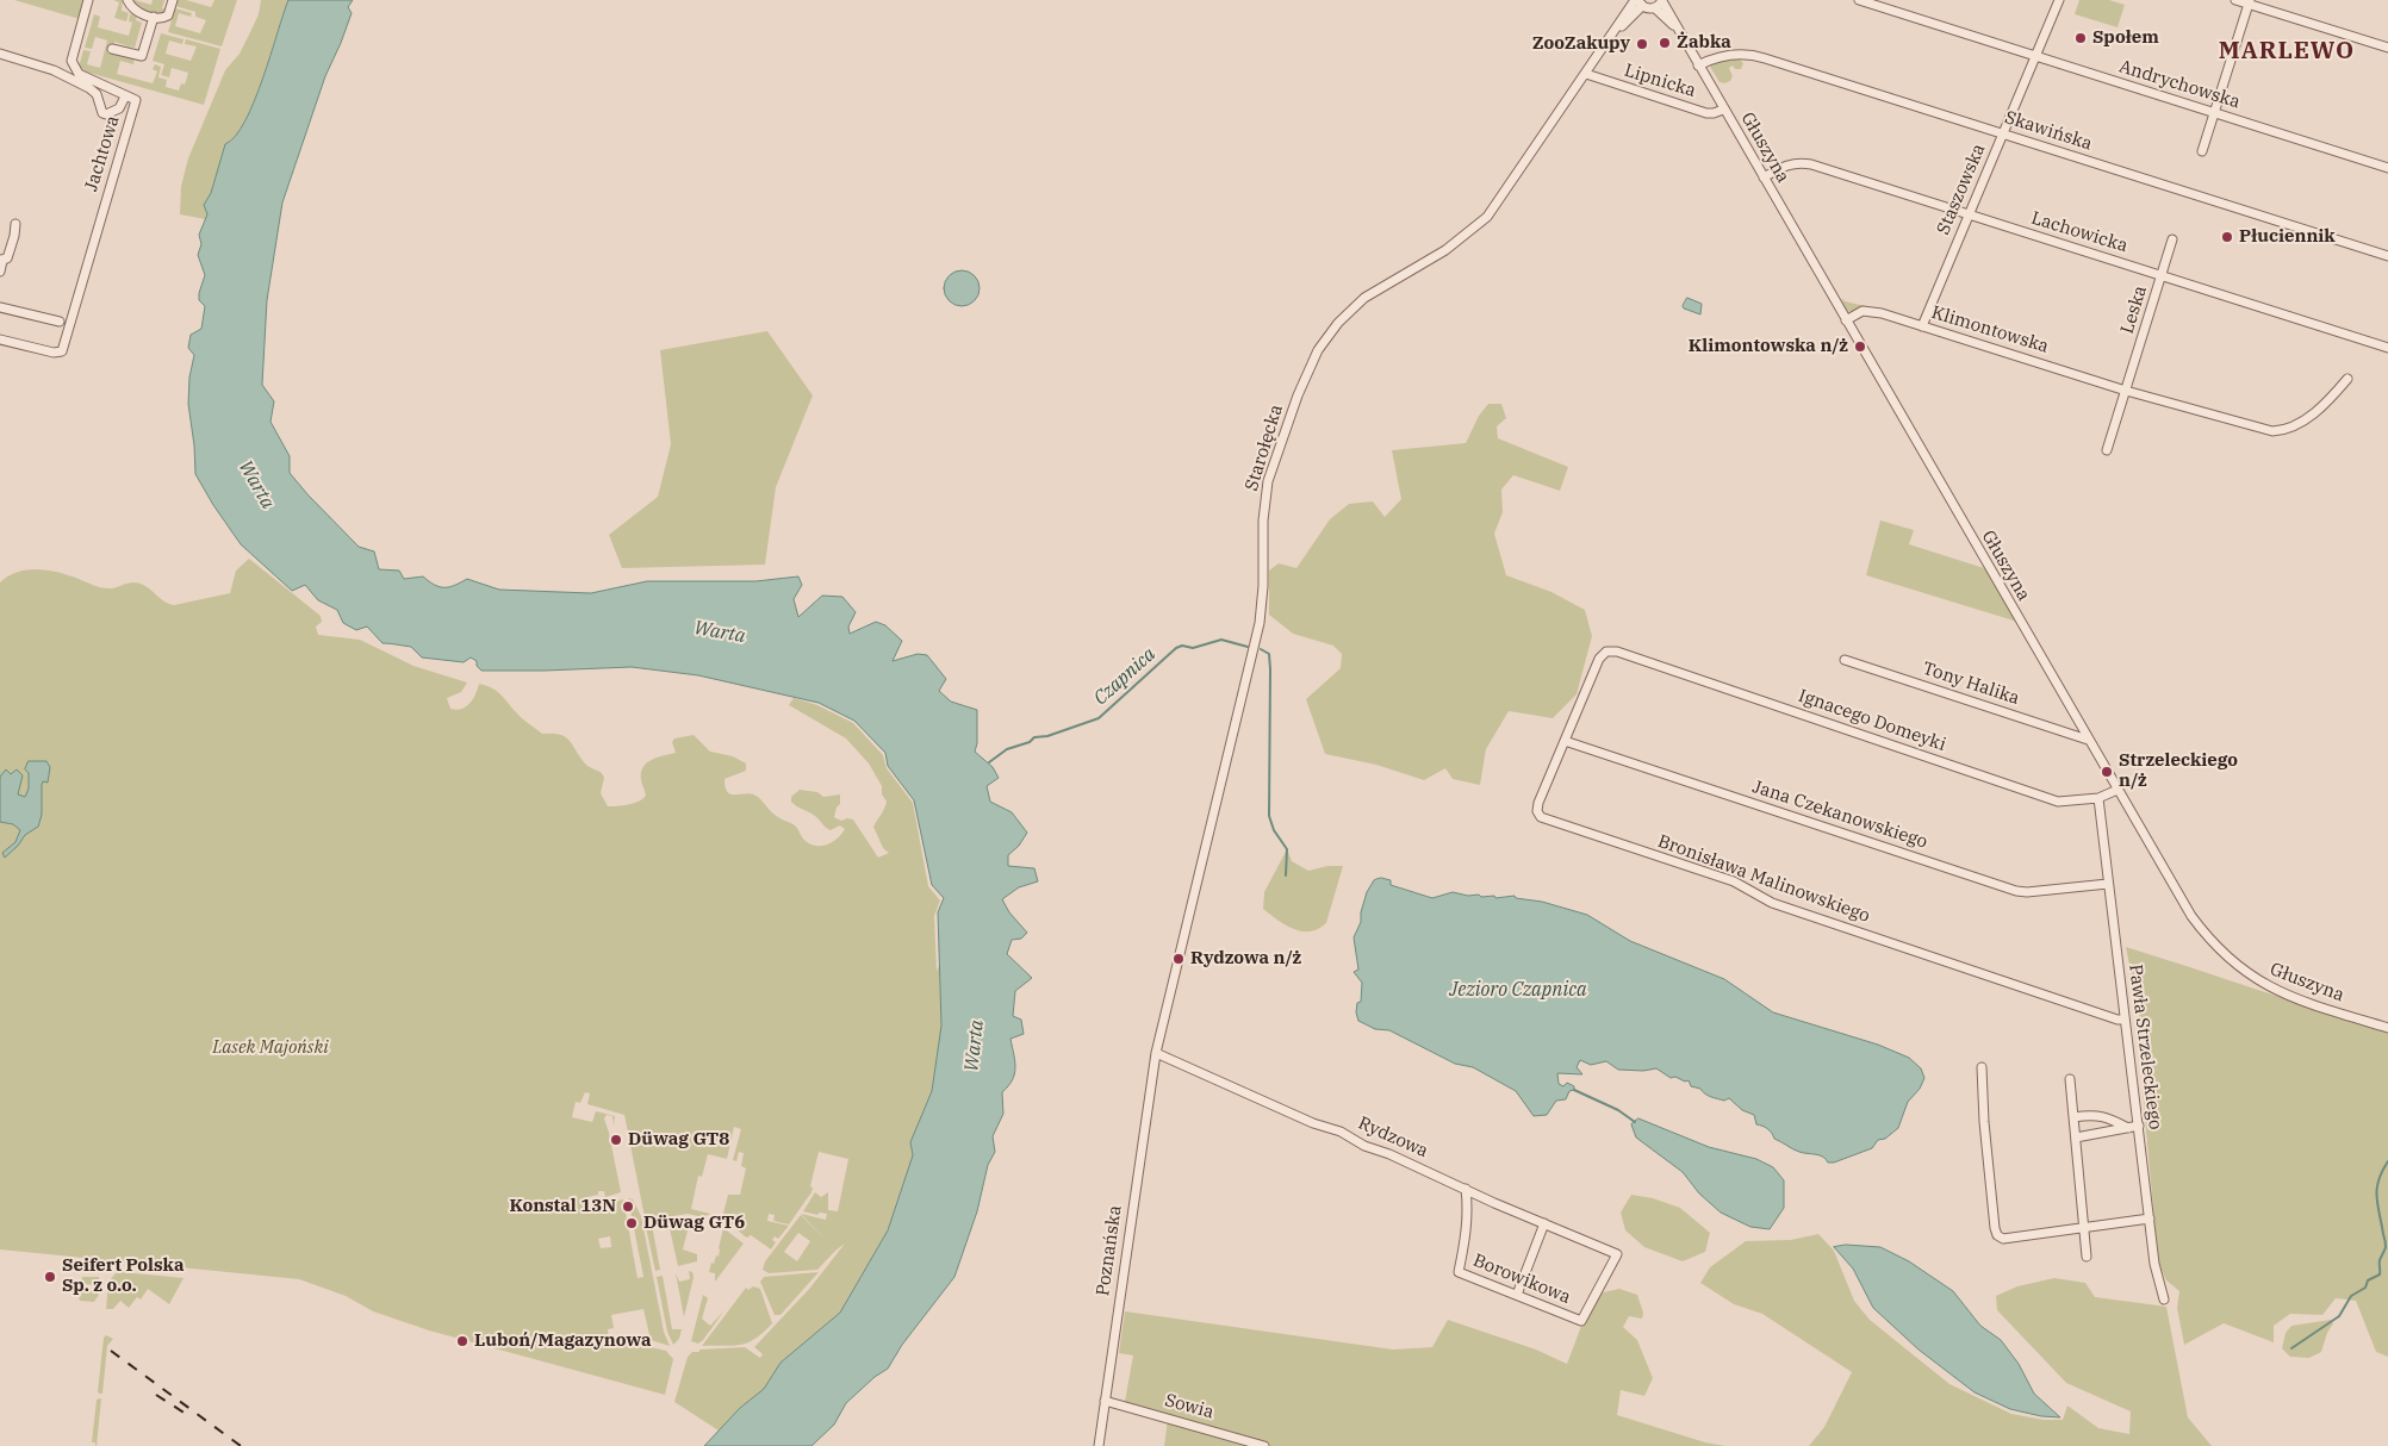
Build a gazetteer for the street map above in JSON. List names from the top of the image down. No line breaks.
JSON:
{"streets":{"street":["Lipnicka","Andrychowska","Skawińska","Głuszyna","Jachtowa","Staszowska","Lachowicka","Leska","Klimontowska","Starołęcka","Tony Halika","Ignacego Domeyki","Jana Czekanowskiego","Bronisława Malinowskiego","Pawła Strzeleckiego","Rydzowa","Poznańska","Borowikowa","Sowia"]},"crossings":[["Lipnicka","Głuszyna"],["Lipnicka","Starołęcka"],["Andrychowska","Staszowska"],["Skawińska","Głuszyna"],["Skawińska","Staszowska"],["Głuszyna","Lachowicka"],["Głuszyna","Klimontowska"],["Głuszyna","Tony Halika"],["Głuszyna","Ignacego Domeyki"],["Staszowska","Lachowicka"],["Staszowska","Klimontowska"],["Lachowicka","Leska"],["Leska","Klimontowska"],["Starołęcka","Rydzowa"],["Starołęcka","Poznańska"],["Ignacego Domeyki","Bronisława Malinowskiego"],["Ignacego Domeyki","Pawła Strzeleckiego"],["Jana Czekanowskiego","Bronisława Malinowskiego"],["Jana Czekanowskiego","Pawła Strzeleckiego"],["Bronisława Malinowskiego","Pawła Strzeleckiego"],["Rydzowa","Poznańska"],["Rydzowa","Borowikowa"],["Poznańska","Sowia"]],"districts":["MARLEWO"],"water":["Warta","Czapnica","Jezioro Czapnica"],"parks":["Lasek Majoński"],"places":["Społem","Żabka","ZooZakupy","Płuciennik","Klimontowska n/ż","Strzeleckiego n/ż","Rydzowa n/ż","Düwag GT8","Konstal 13N","Düwag GT6","Seifert Polska Sp. z o.o.","Luboń/Magazynowa"]}
